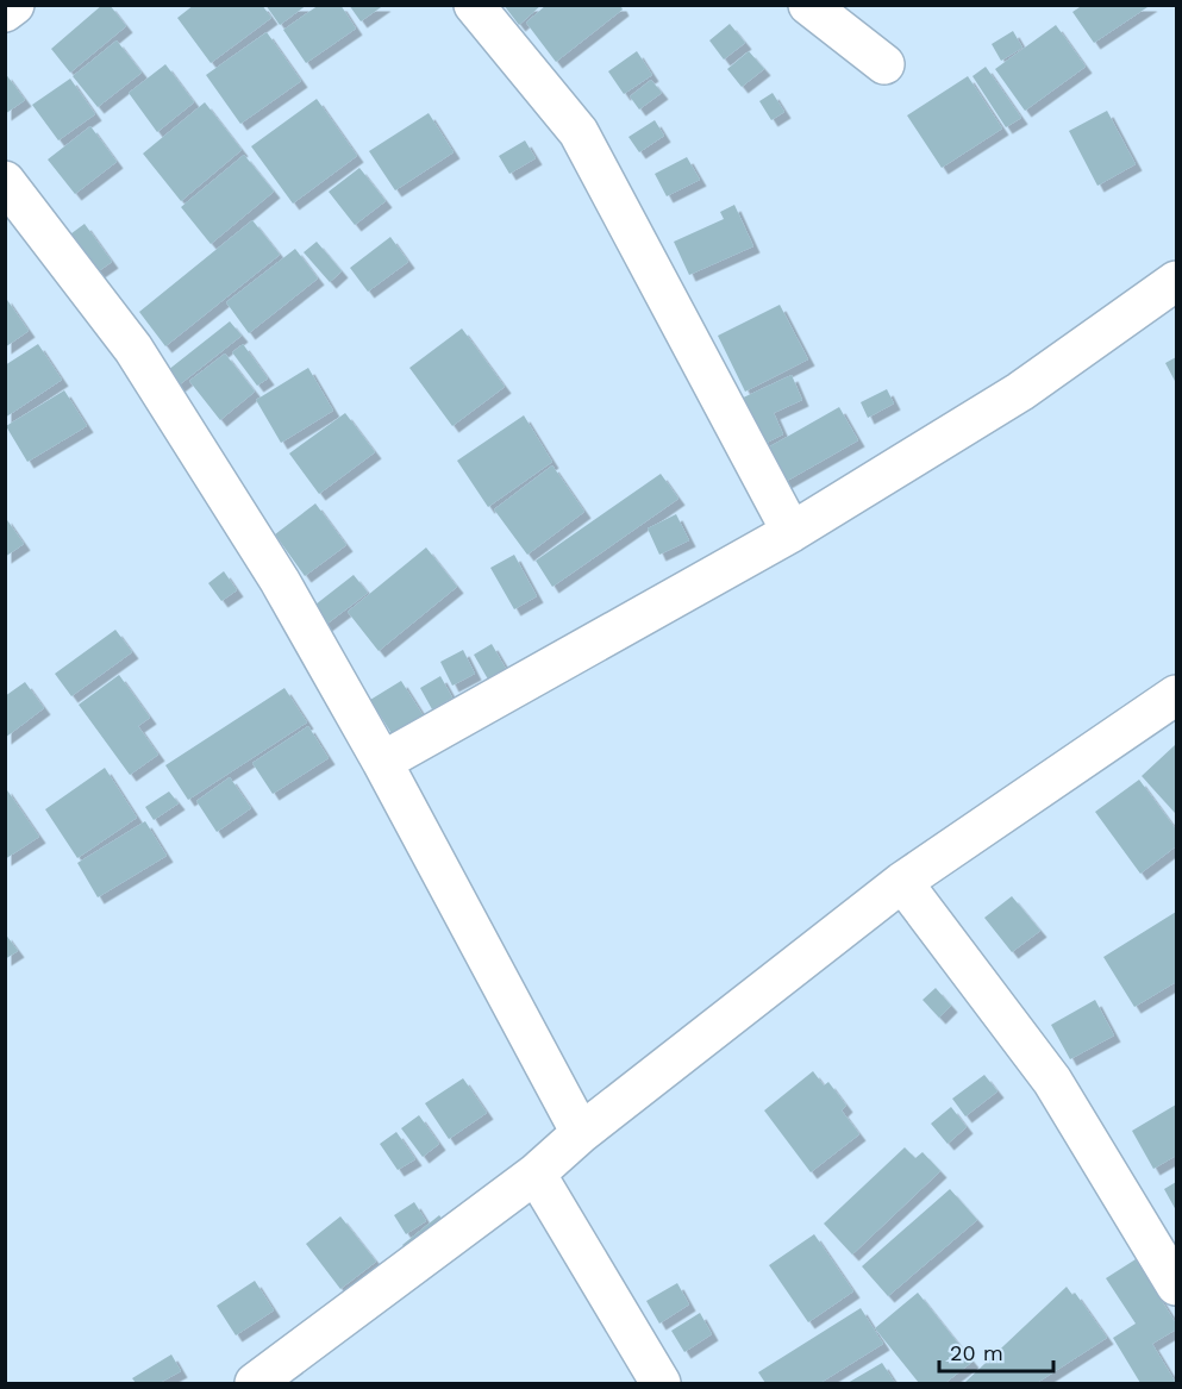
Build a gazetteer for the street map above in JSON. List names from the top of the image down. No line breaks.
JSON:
{"scale_bar":"20 m"}
